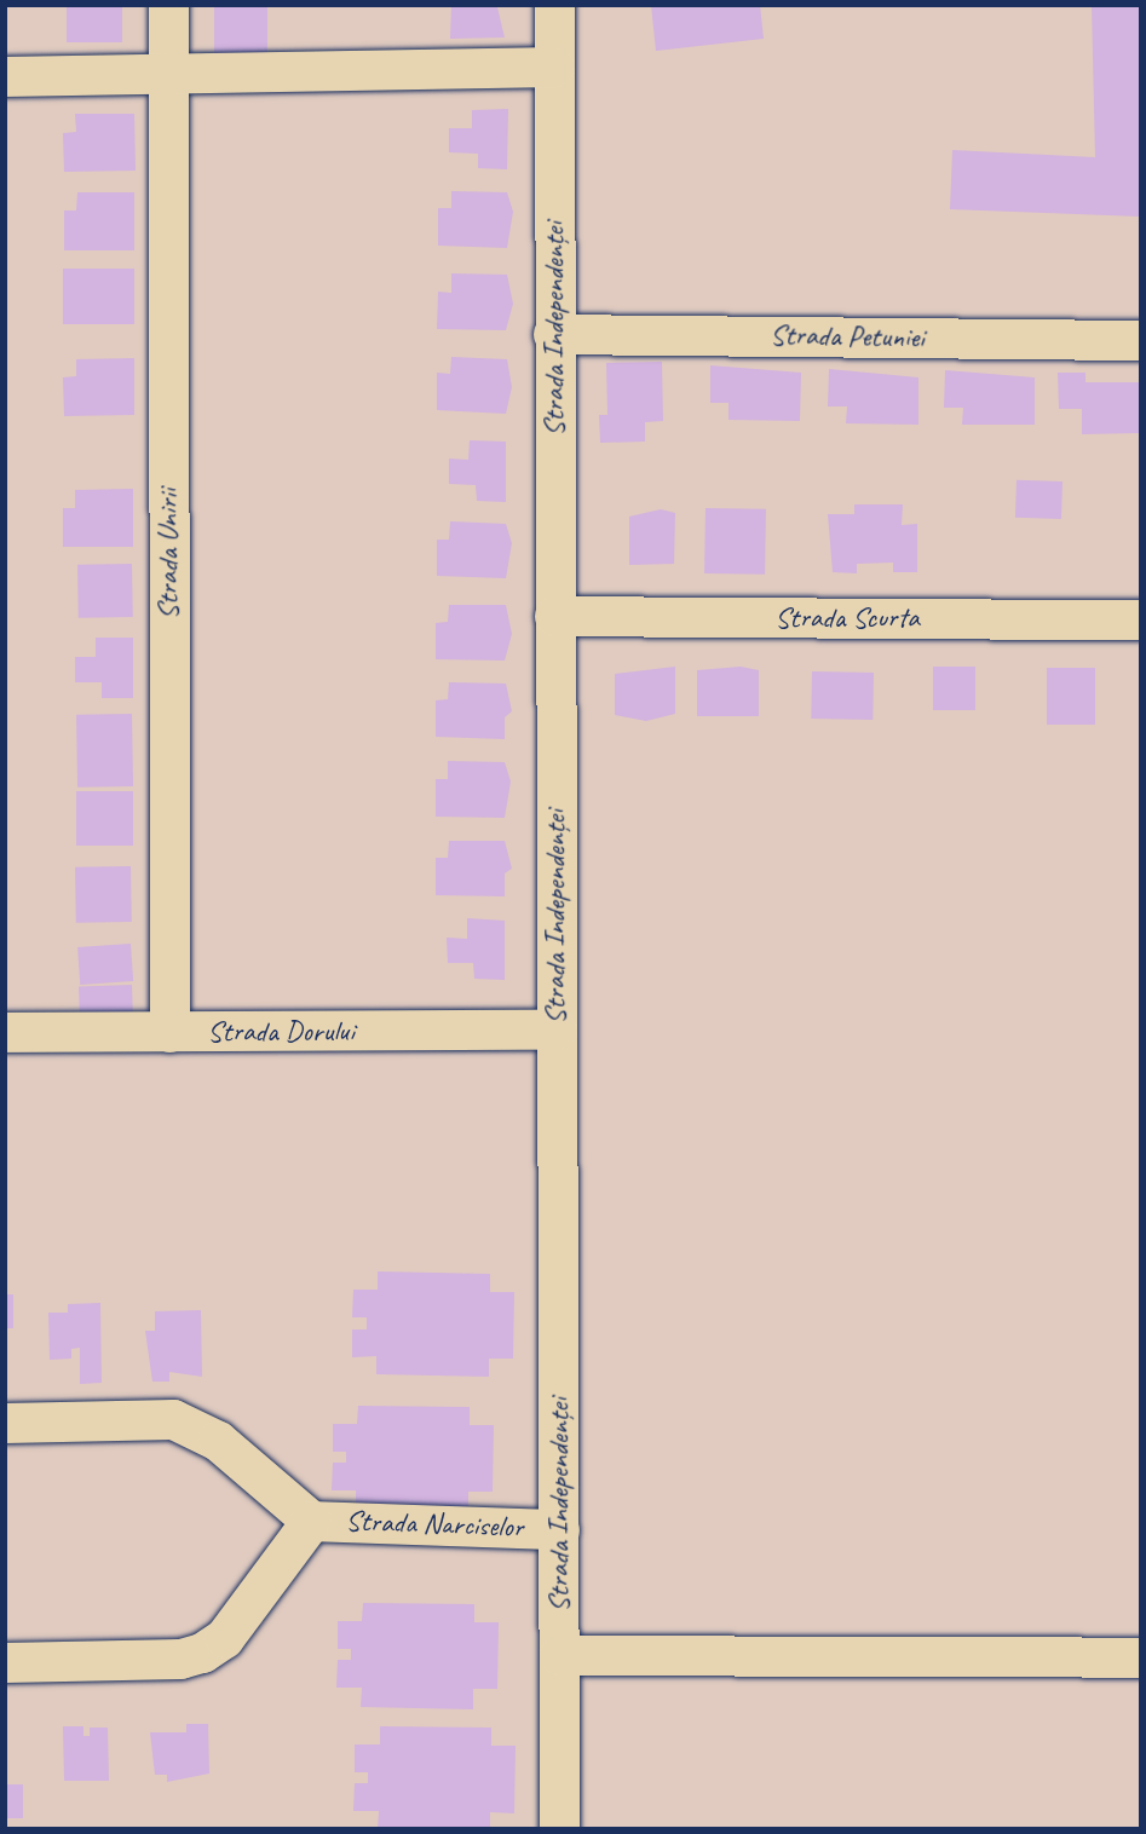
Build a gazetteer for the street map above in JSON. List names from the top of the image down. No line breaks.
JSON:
{"streets":{"street":["Strada Independenței","Strada Petuniei","Strada Unirii","Strada Scurta","Strada Dorului","Strada Narciselor"]},"crossings":[["Strada Independenței","Strada Petuniei"],["Strada Independenței","Strada Scurta"],["Strada Independenței","Strada Dorului"],["Strada Independenței","Strada Narciselor"],["Strada Unirii","Strada Dorului"]]}
